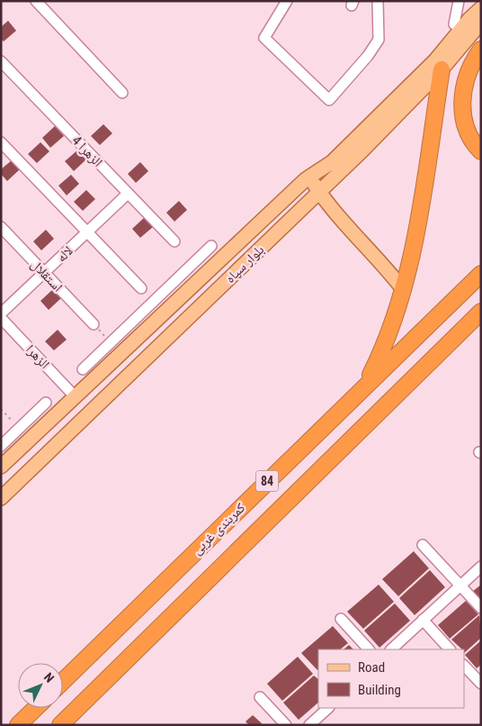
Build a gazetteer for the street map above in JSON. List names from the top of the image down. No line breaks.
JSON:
{"streets":{"highway":["84","کمربندی غربی"],"main road":["بلوار سپاه"],"street":["الزهرا 4","لاله","استقلال","الزهرا"]},"crossings":[["الزهرا 4","لاله"],["لاله","استقلال"],["بلوار سپاه","الزهرا"]],"legend":["Road","Building"],"north":"top right"}
